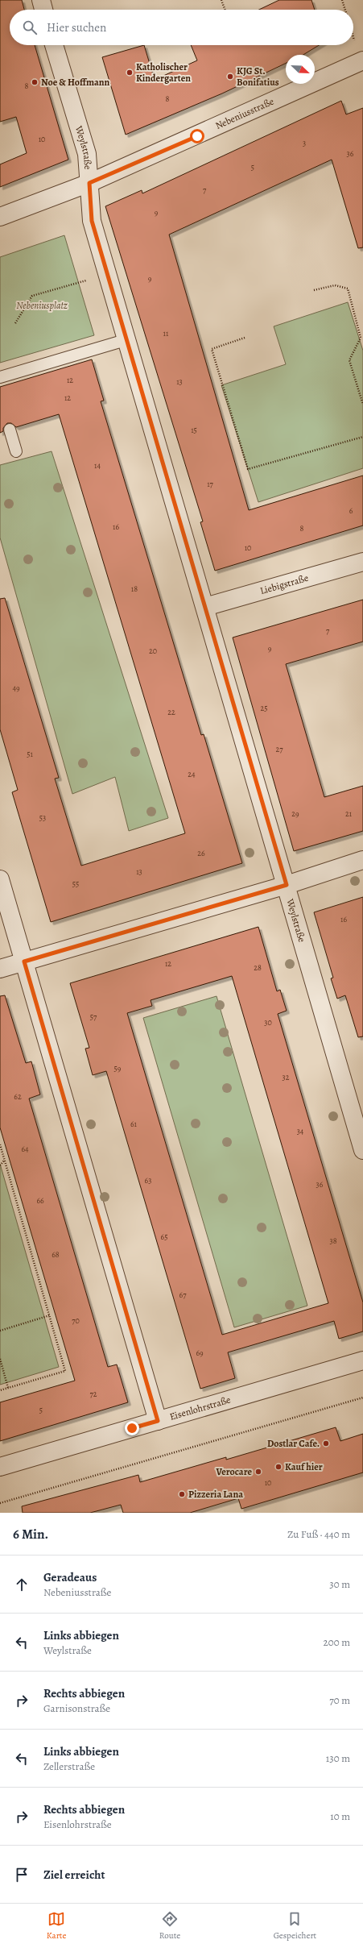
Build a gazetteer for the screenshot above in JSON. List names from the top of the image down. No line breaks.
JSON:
{"streets":{"street":["Nebeniusstraße","Weylstraße","Liebigstraße","Eisenlohrstraße"]},"crossings":[["Nebeniusstraße","Weylstraße"],["Weylstraße","Liebigstraße"]],"parks":["Nebeniusplatz"],"places":["Katholischer Kindergarten","KJG St. Bonifatius","Noe & Hoffmann","Dostlar Cafe.","Kauf hier","Verocare","Pizzeria Lana"],"house_numbers":["8","8","10","3","36","5","7","9","9","11","12","13","12","15","14","17","6","16","8","10","18","7","9","20","49","25","22","27","51","24","29","21","53","26","13","55","16","12","28","57","30","59","32","62","61","34","64","63","36","66","65","38","68","67","70","69","72","5","10"],"north":"bottom right","page":{"search":"Hier suchen","heading":["6 Min.","Zu Fuß · 440 m"],"list":[["Geradeaus","Nebeniusstraße","30 m"],["Links abbiegen","Weylstraße","200 m"],["Rechts abbiegen","Garnisonstraße","70 m"],["Links abbiegen","Zellerstraße","130 m"],["Rechts abbiegen","Eisenlohrstraße","10 m"],"Ziel erreicht"],"nav":["Karte","Route","Gespeichert"]}}
